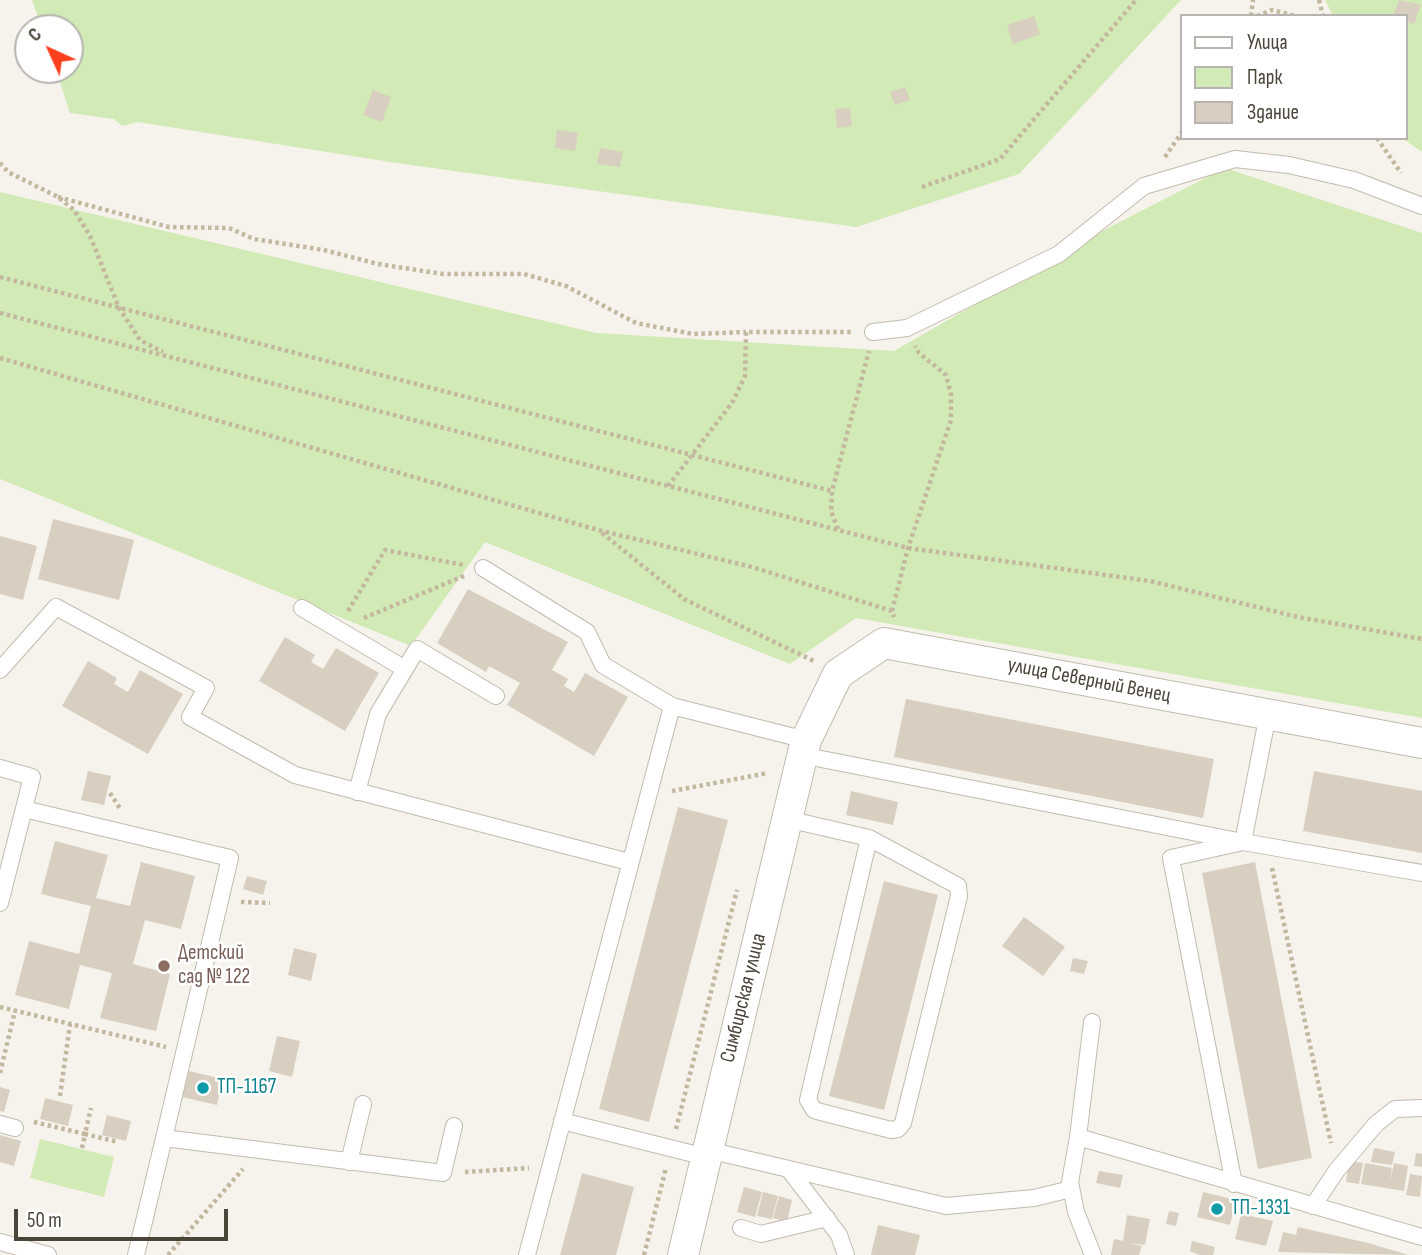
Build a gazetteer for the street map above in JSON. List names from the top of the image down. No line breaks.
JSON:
{"streets":{"street":["улица Северный Венец","Симбирская улица"]},"places":["Детский сад № 122","ТП-1167","ТП-1331"],"legend":["Улица","Парк","Здание"],"scale_bar":"50 m","north":"top left"}
